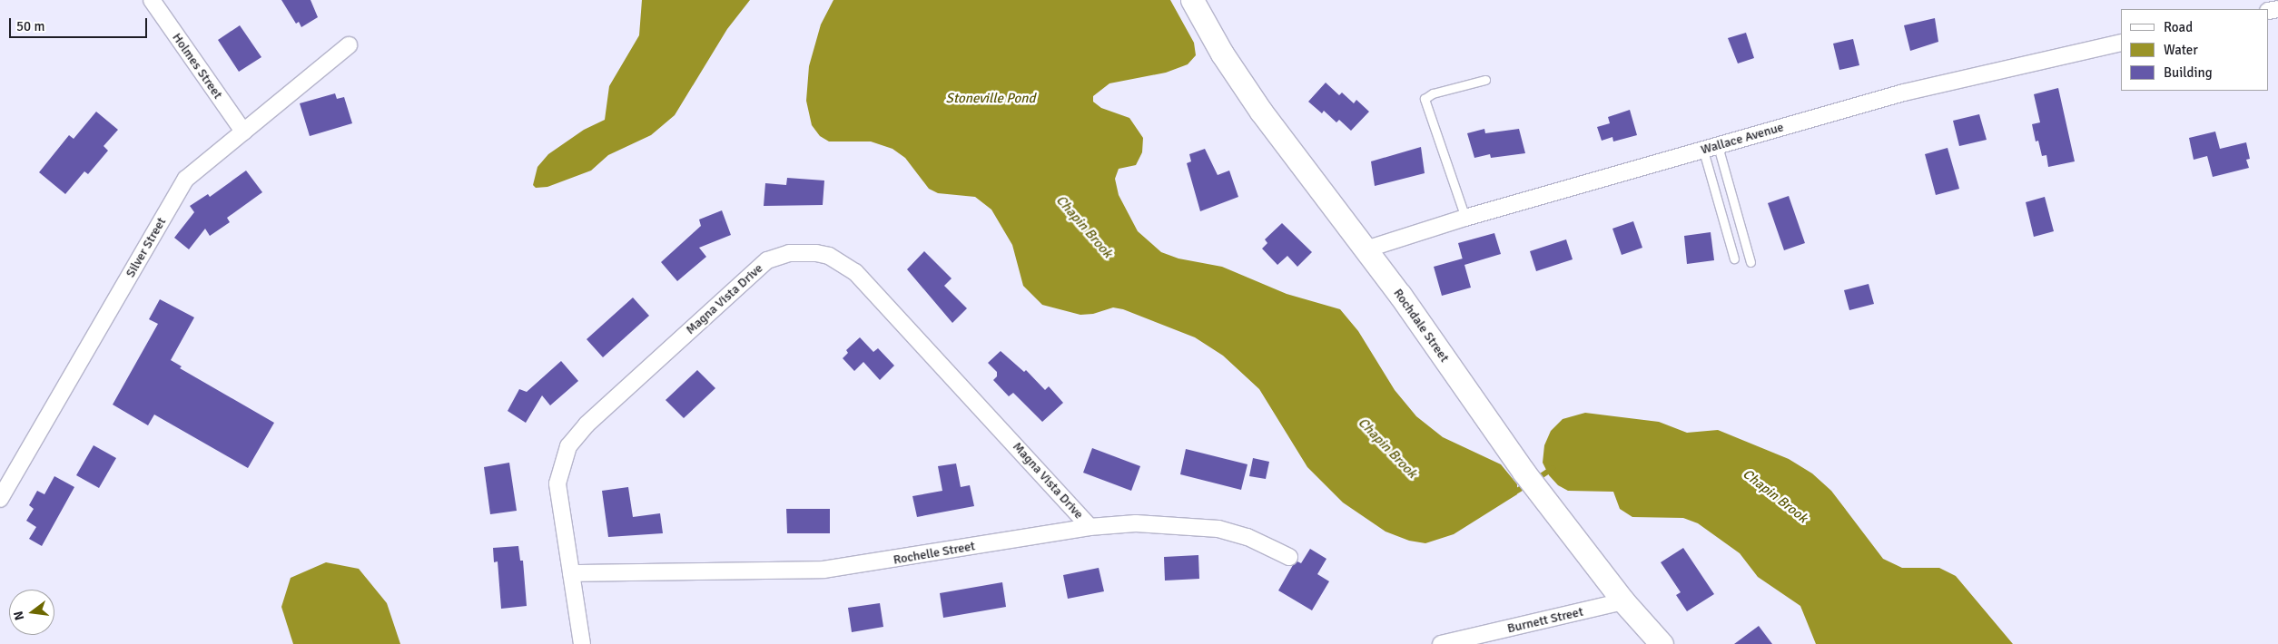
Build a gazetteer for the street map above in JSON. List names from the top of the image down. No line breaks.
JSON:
{"streets":{"street":["Holmes Street","Wallace Avenue","Silver Street","Magna Vista Drive","Rochdale Street","Rochelle Street","Burnett Street"]},"crossings":[["Holmes Street","Silver Street"],["Wallace Avenue","Rochdale Street"],["Magna Vista Drive","Rochelle Street"],["Rochdale Street","Burnett Street"]],"water":["Stoneville Pond","Chapin Brook"],"legend":["Road","Water","Building"],"scale_bar":"50 m","north":"left"}
